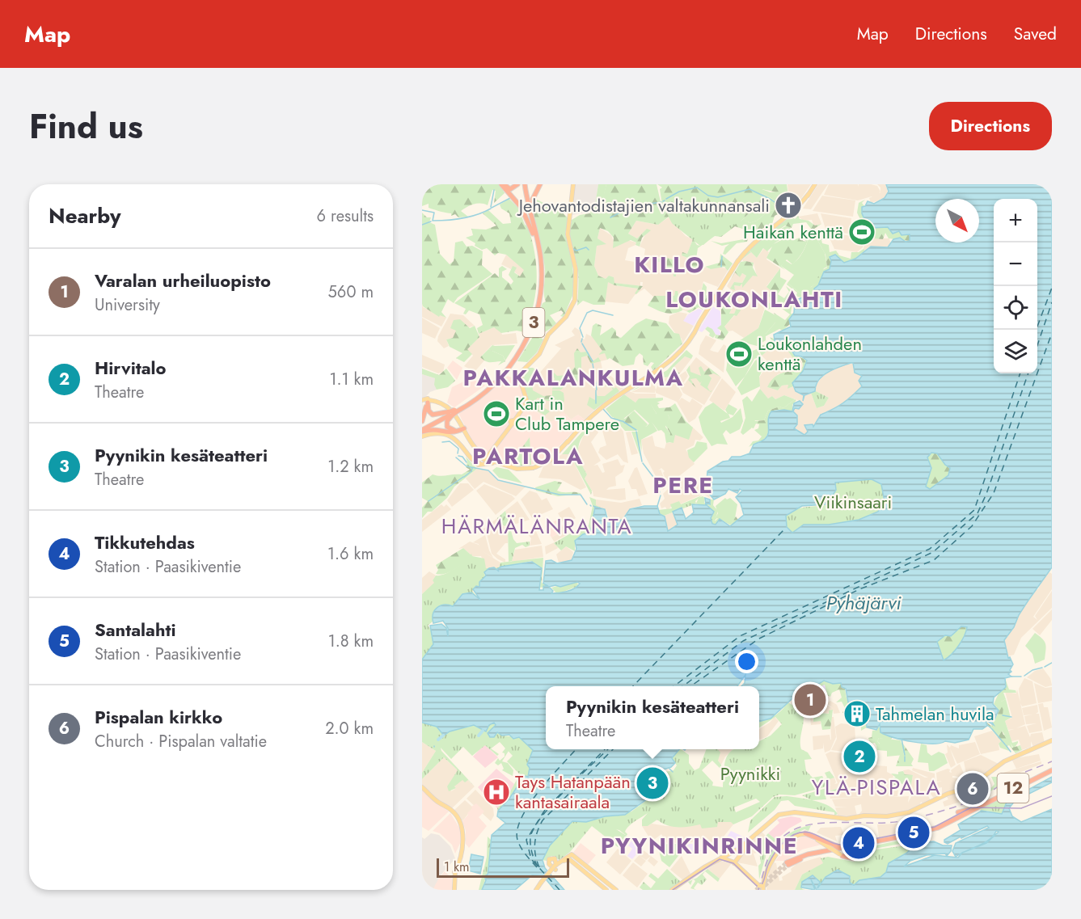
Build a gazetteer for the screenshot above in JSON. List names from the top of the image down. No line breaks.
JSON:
{"streets":{"highway":["3","12"]},"districts":["KILLO","LOUKONLAHTI","PAKKALANKULMA","PARTOLA","PERE","HÄRMÄLÄNRANTA","YLÄ-PISPALA","PYYNIKINRINNE"],"water":["Pyhäjärvi"],"parks":["Viikinsaari","Pyynikki"],"places":{"church":["Jehovantodistajien valtakunnansali"],"sports":["Haikan kenttä","Loukonlahden kenttä","Kart in Club Tampere"],"building":["Tahmelan huvila"],"hospital":["Tays Hatanpään kantasairaala"]},"scale_bar":"1 km","north":"bottom right","page":{"header":"Map","nav":["Map","Directions","Saved"],"title":"Find us","buttons":"Directions","heading":["Nearby","6 results"],"map_buttons":["+","−"],"list":[{"mark":"1","name":"Varalan urheiluopisto","note":"University","value":"560 m"},{"mark":"2","name":"Hirvitalo","note":"Theatre","value":"1.1 km"},{"mark":"3","name":"Pyynikin kesäteatteri","note":"Theatre","value":"1.2 km"},{"mark":"4","name":"Tikkutehdas","note":"Station · Paasikiventie","value":"1.6 km"},{"mark":"5","name":"Santalahti","note":"Station · Paasikiventie","value":"1.8 km"},{"mark":"6","name":"Pispalan kirkko","note":"Church · Pispalan valtatie","value":"2.0 km"}],"pins":["1","2","3","6","5","4"],"popup":["Pyynikin kesäteatteri","Theatre"],"scale":"1 km"}}
